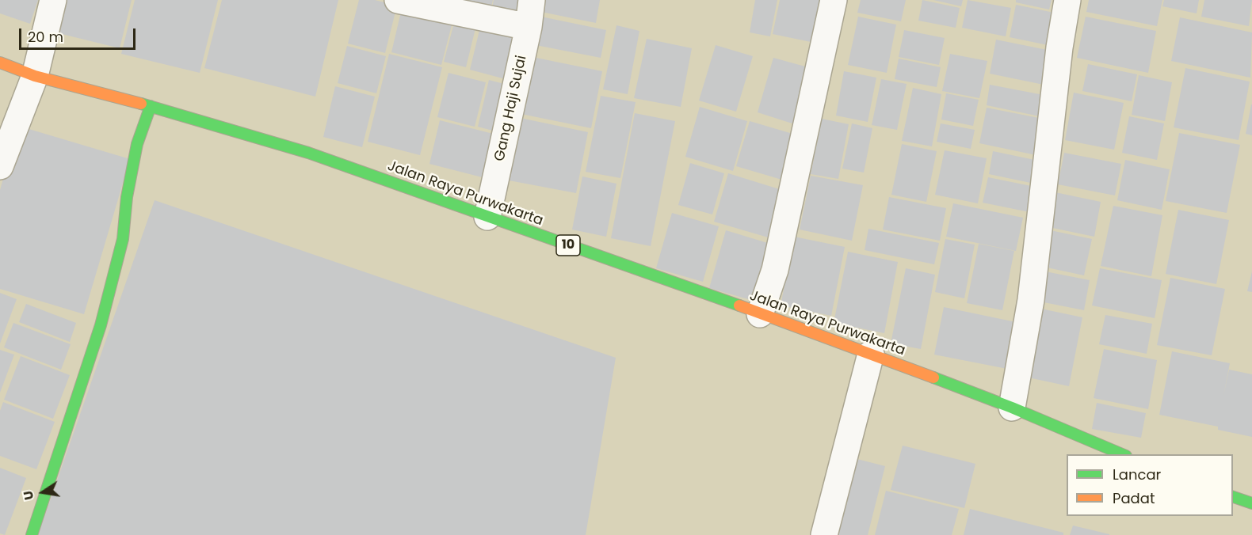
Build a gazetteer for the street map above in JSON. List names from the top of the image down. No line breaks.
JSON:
{"streets":{"main road":["Jalan Raya Purwakarta","10"],"street":["Gang Haji Sujai"]},"crossings":[["Gang Haji Sujai","Jalan Raya Purwakarta"]],"legend":["Lancar","Padat"],"scale_bar":"20 m","north":"left"}
